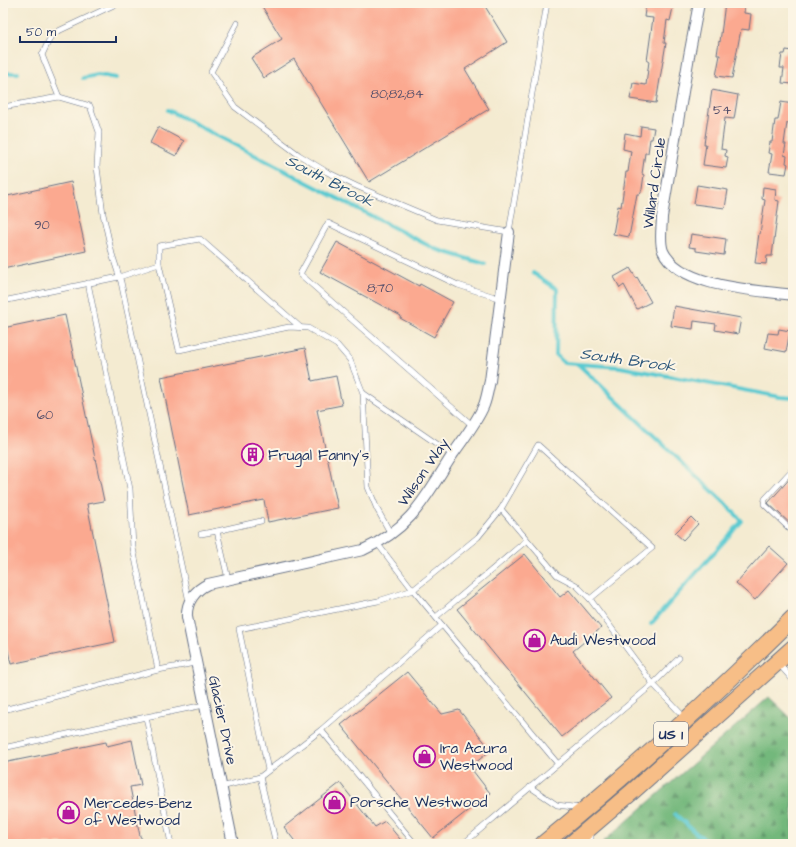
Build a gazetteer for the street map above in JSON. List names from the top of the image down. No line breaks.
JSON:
{"streets":{"main road":["US 1"],"street":["Willard Circle","Wilson Way","Glacier Drive"]},"crossings":[["Wilson Way","Glacier Drive"]],"water":["South Brook"],"places":{"building":["Frugal Fanny's"],"shop":["Audi Westwood","Ira Acura Westwood","Porsche Westwood","Mercedes-Benz of Westwood"]},"house_numbers":["80;82;84","54","90","8;70","60"],"scale_bar":"50 m"}
